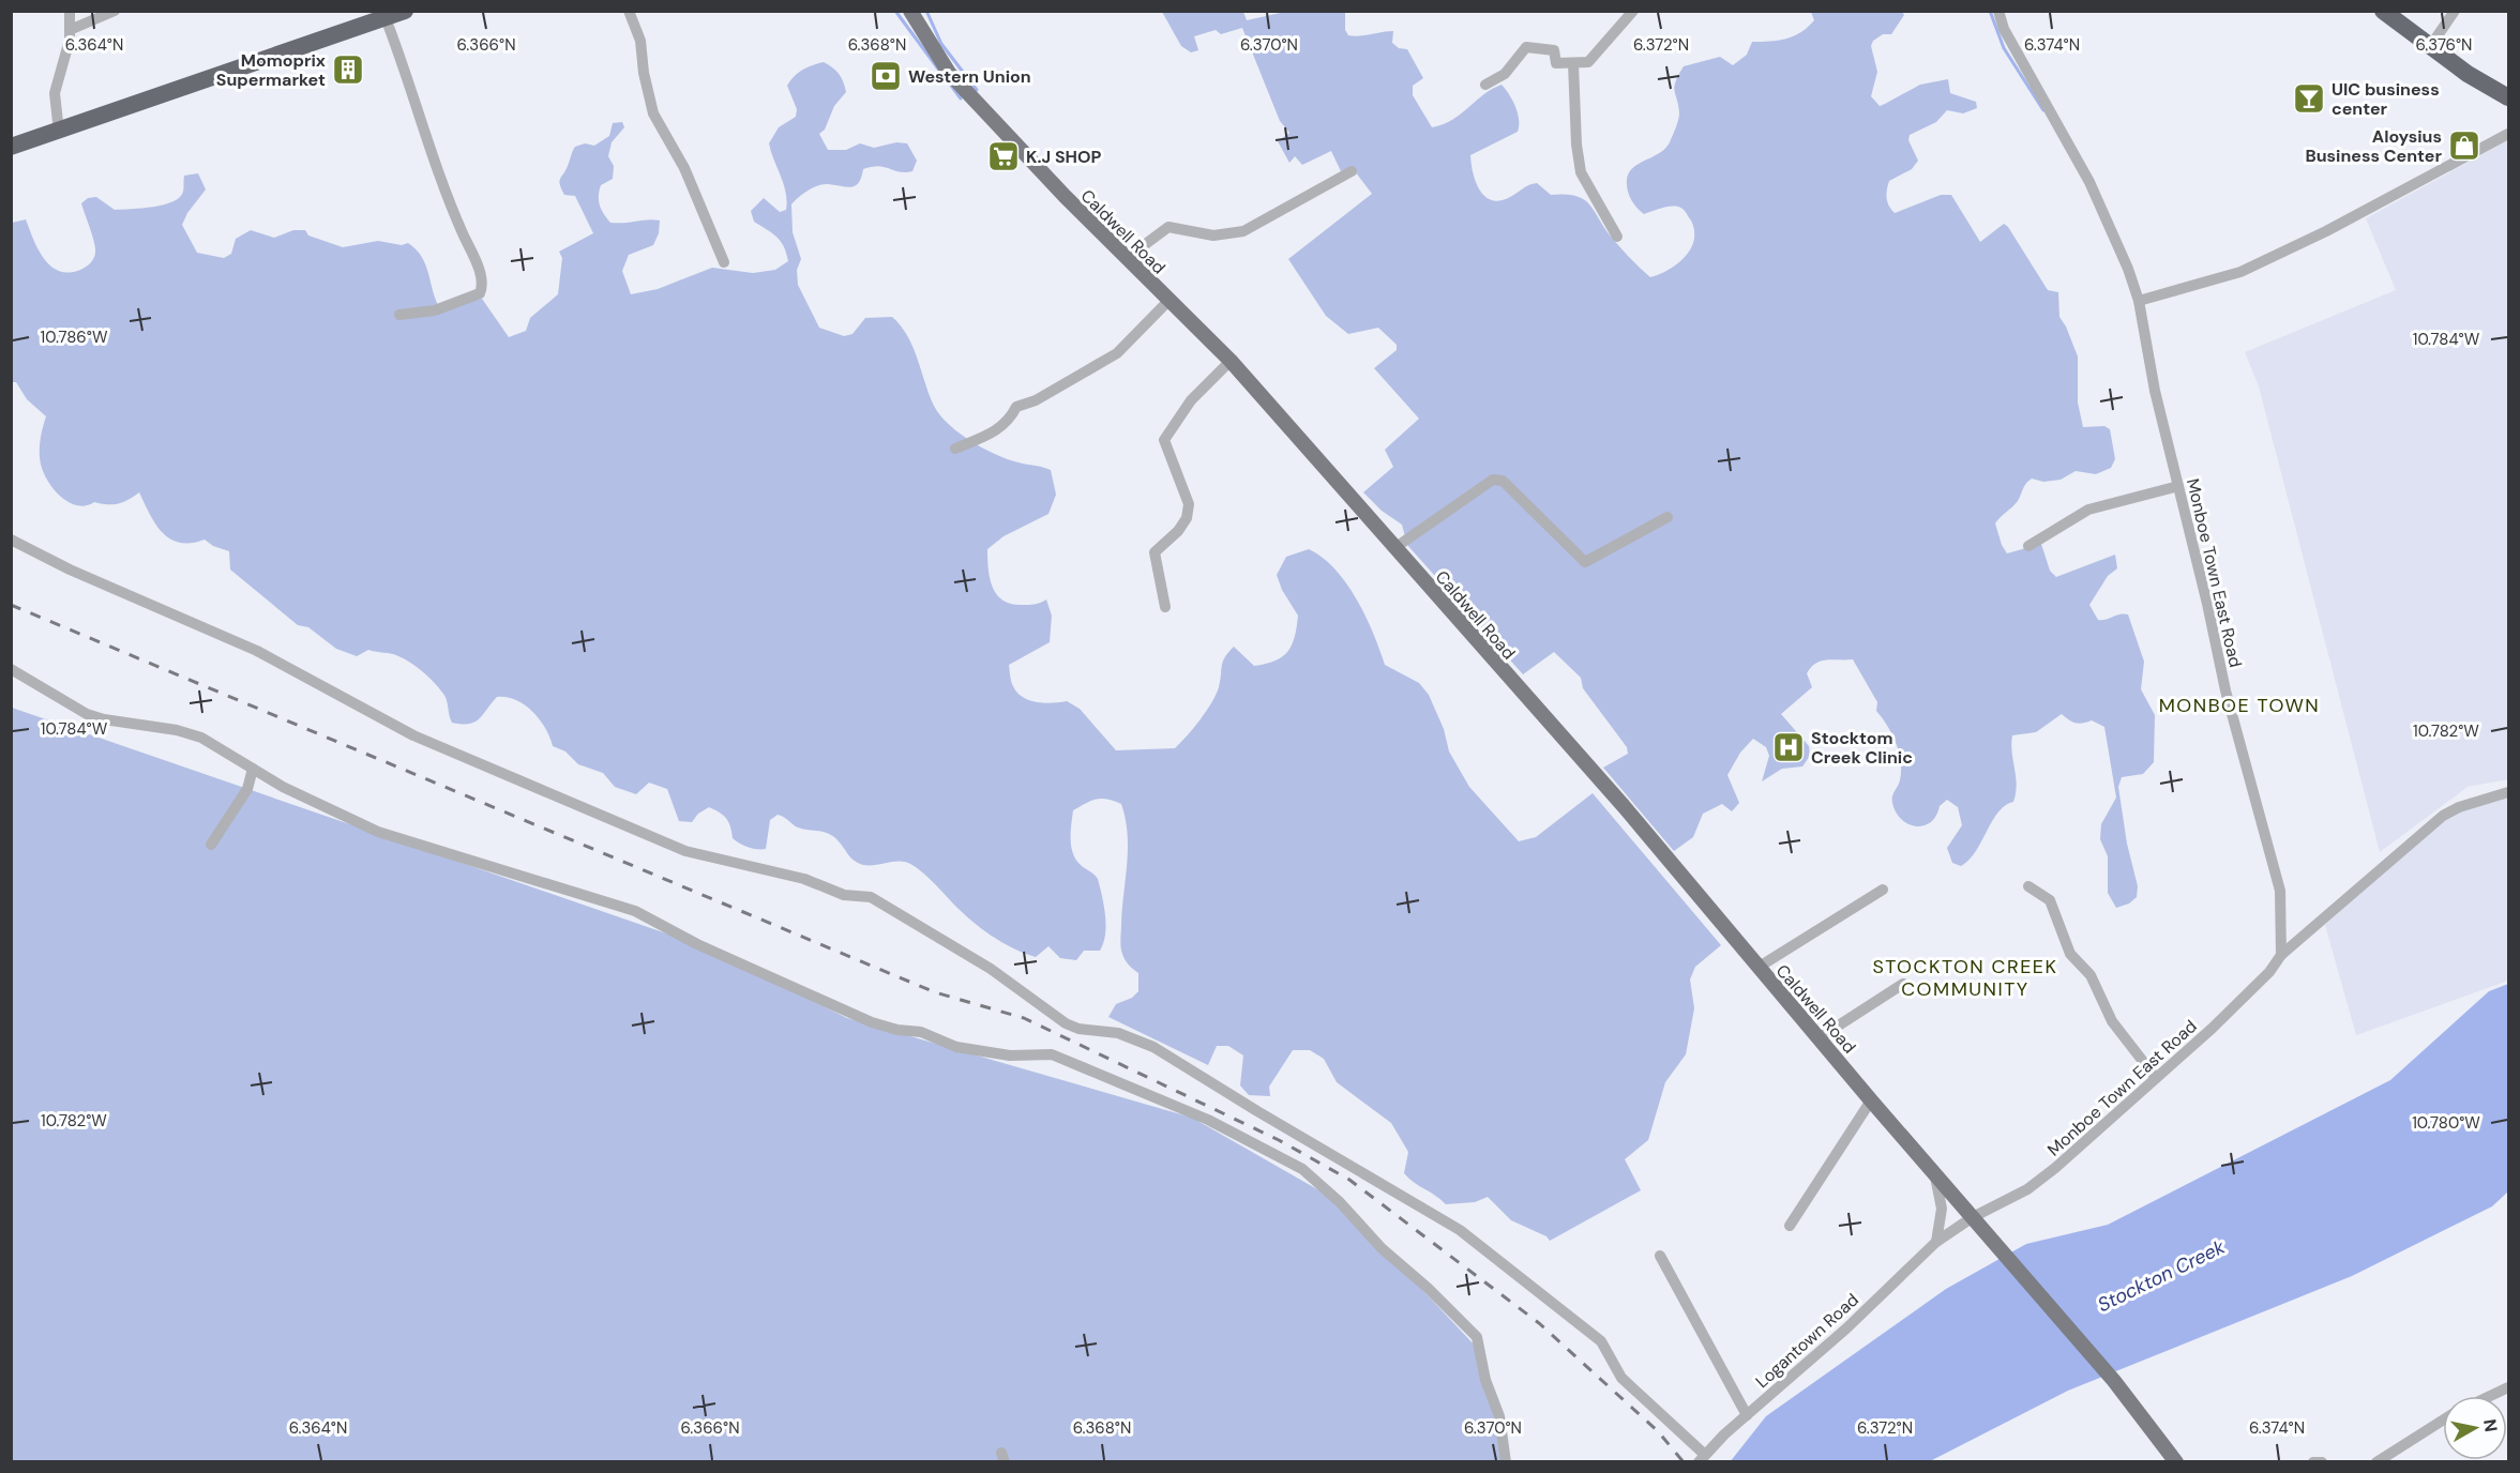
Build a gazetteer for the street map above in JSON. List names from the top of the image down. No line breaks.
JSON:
{"streets":{"main road":["Caldwell Road"],"street":["Monboe Town East Road","Logantown Road"]},"crossings":[["Caldwell Road","Monboe Town East Road"],["Caldwell Road","Logantown Road"],["Monboe Town East Road","Logantown Road"]],"districts":["MONBOE TOWN","STOCKTON CREEK COMMUNITY"],"water":["Stockton Creek"],"places":{"building":["Momoprix Supermarket"],"bank":["Western Union"],"bar":["UIC business center"],"shop":["Aloysius Business Center"],"supermarket":["K.J SHOP"],"hospital":["Stocktom Creek Clinic"]},"north":"right","coordinates":["6.368°N","6.370°N","6.376°N","6.364°N","6.366°N","6.372°N","6.374°N","10.786°W","10.784°W","10.782°W","10.780°W"]}
